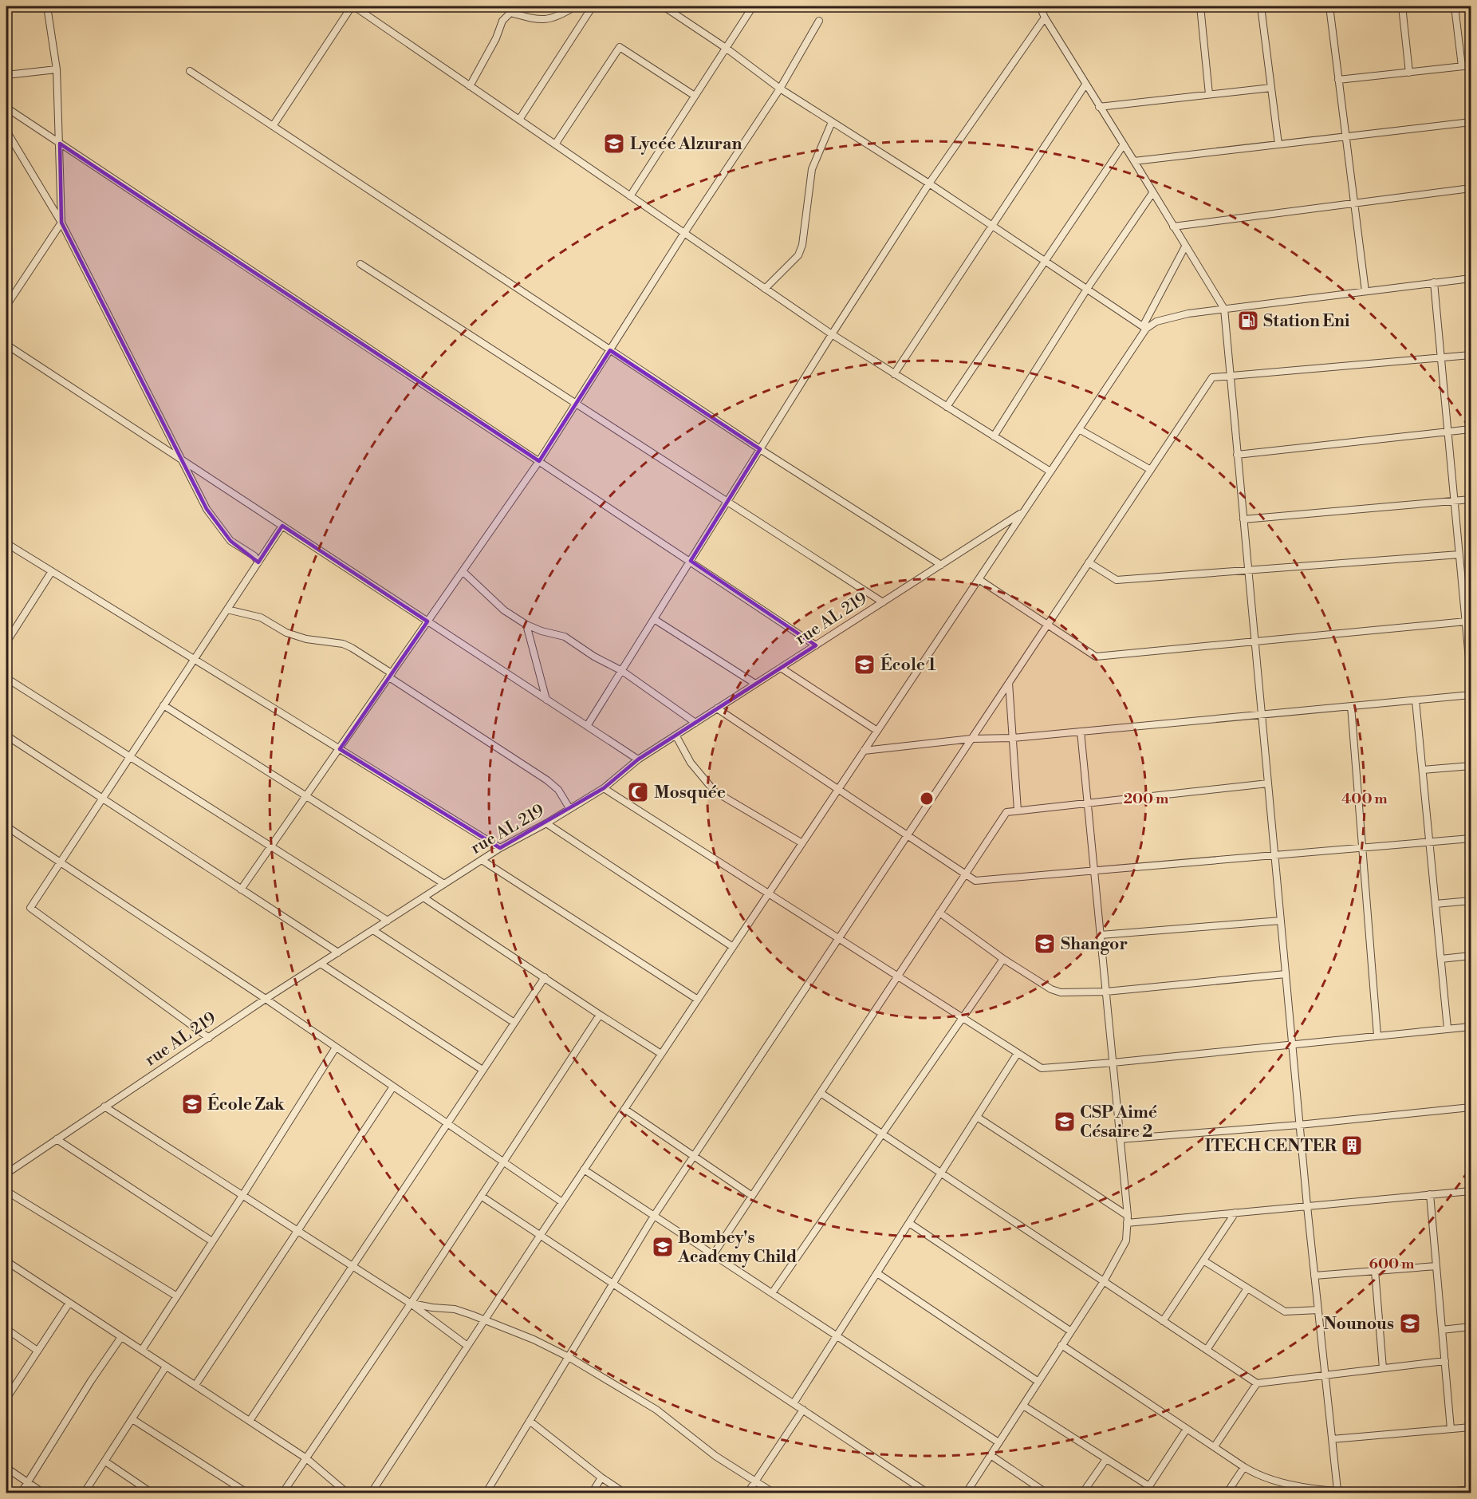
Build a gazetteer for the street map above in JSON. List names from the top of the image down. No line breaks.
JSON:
{"streets":{"street":["rue AL 219"]},"places":{"school or university":["Lycée Alzuran","École 1","Shangor","École Zak","CSP Aimé Césaire 2","Bombey's Academy Child","Nounous"],"fuel station":["Station Eni"],"mosque":["Mosquée"],"building":["ITECH CENTER"]},"rings":["200 m","400 m","600 m"]}
